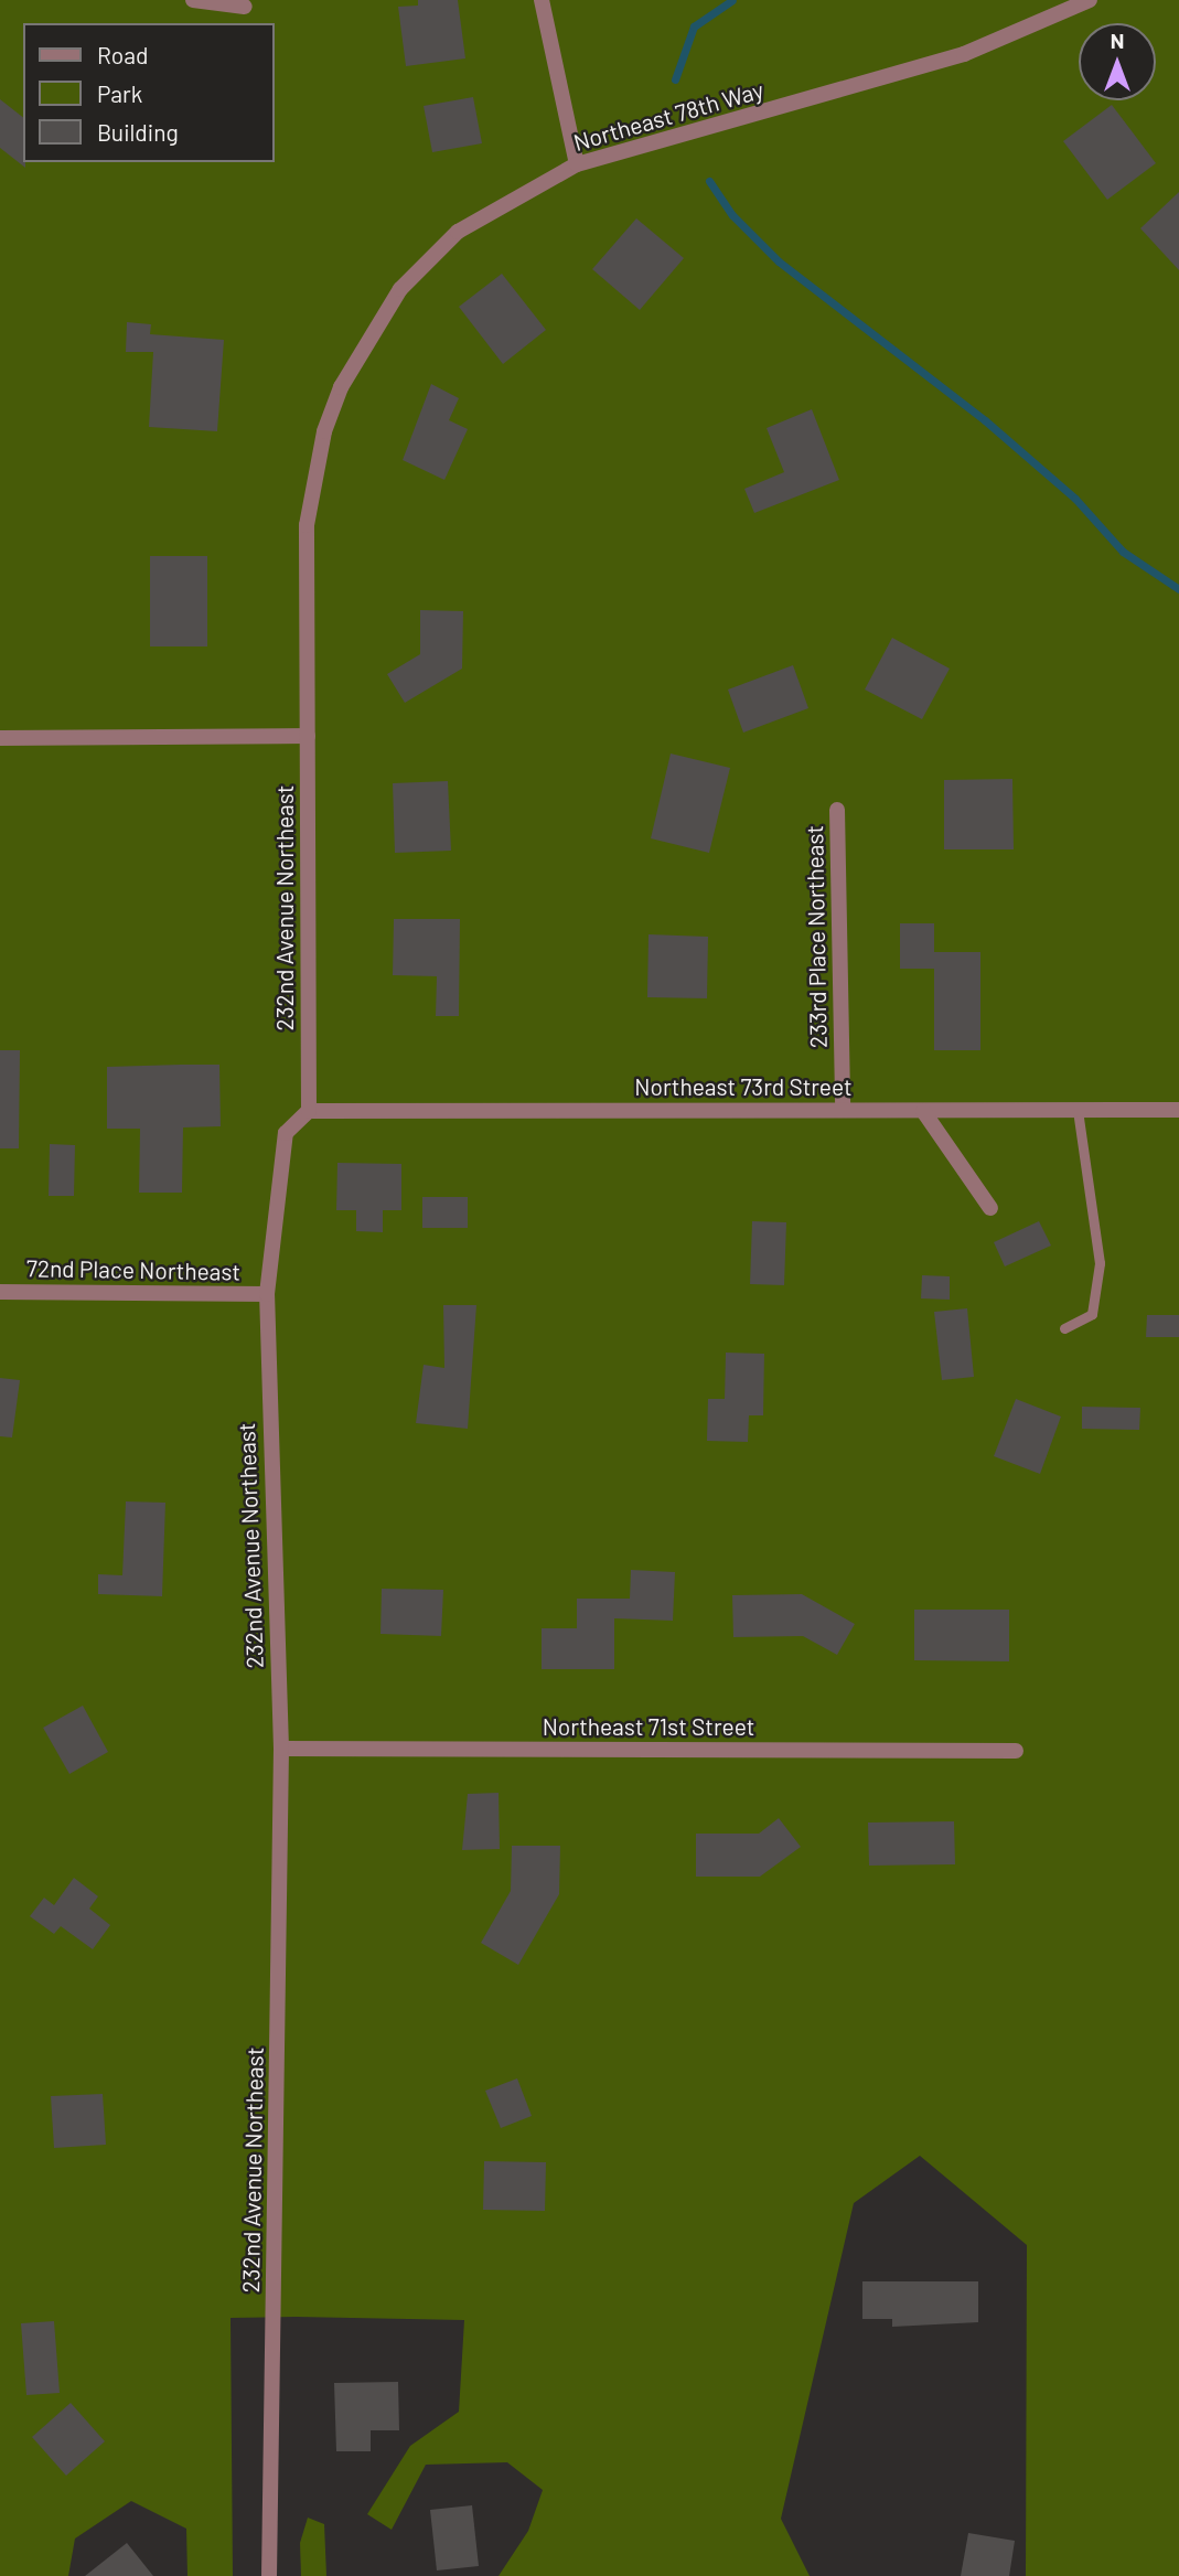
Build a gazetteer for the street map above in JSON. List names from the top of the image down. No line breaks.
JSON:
{"streets":{"street":["Northeast 78th Way","232nd Avenue Northeast","233rd Place Northeast","Northeast 73rd Street","72nd Place Northeast","Northeast 71st Street"]},"crossings":[["Northeast 78th Way","232nd Avenue Northeast"],["232nd Avenue Northeast","Northeast 73rd Street"],["232nd Avenue Northeast","72nd Place Northeast"],["232nd Avenue Northeast","Northeast 71st Street"],["233rd Place Northeast","Northeast 73rd Street"]],"legend":["Road","Park","Building"],"north":"top"}
